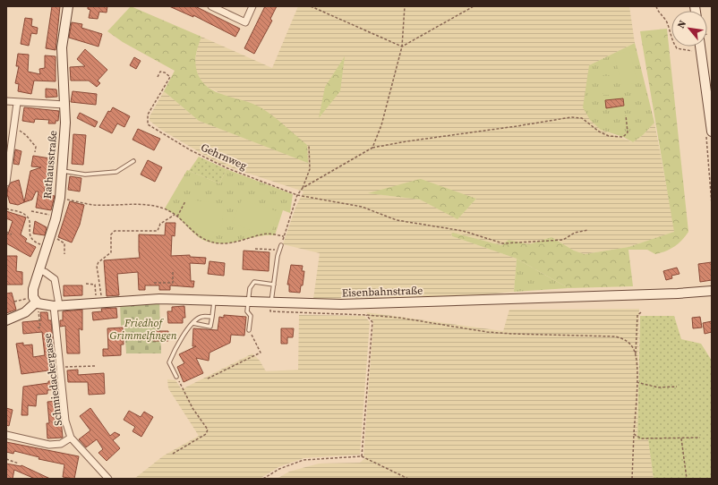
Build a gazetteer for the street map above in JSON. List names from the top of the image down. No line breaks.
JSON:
{"streets":{"street":["Rathausstraße","Eisenbahnstraße","Schmiedackergasse"],"path":["Gehrnweg"]},"crossings":[["Rathausstraße","Schmiedackergasse"],["Eisenbahnstraße","Schmiedackergasse"]],"parks":["Friedhof Grimmelfingen"],"north":"top left"}
